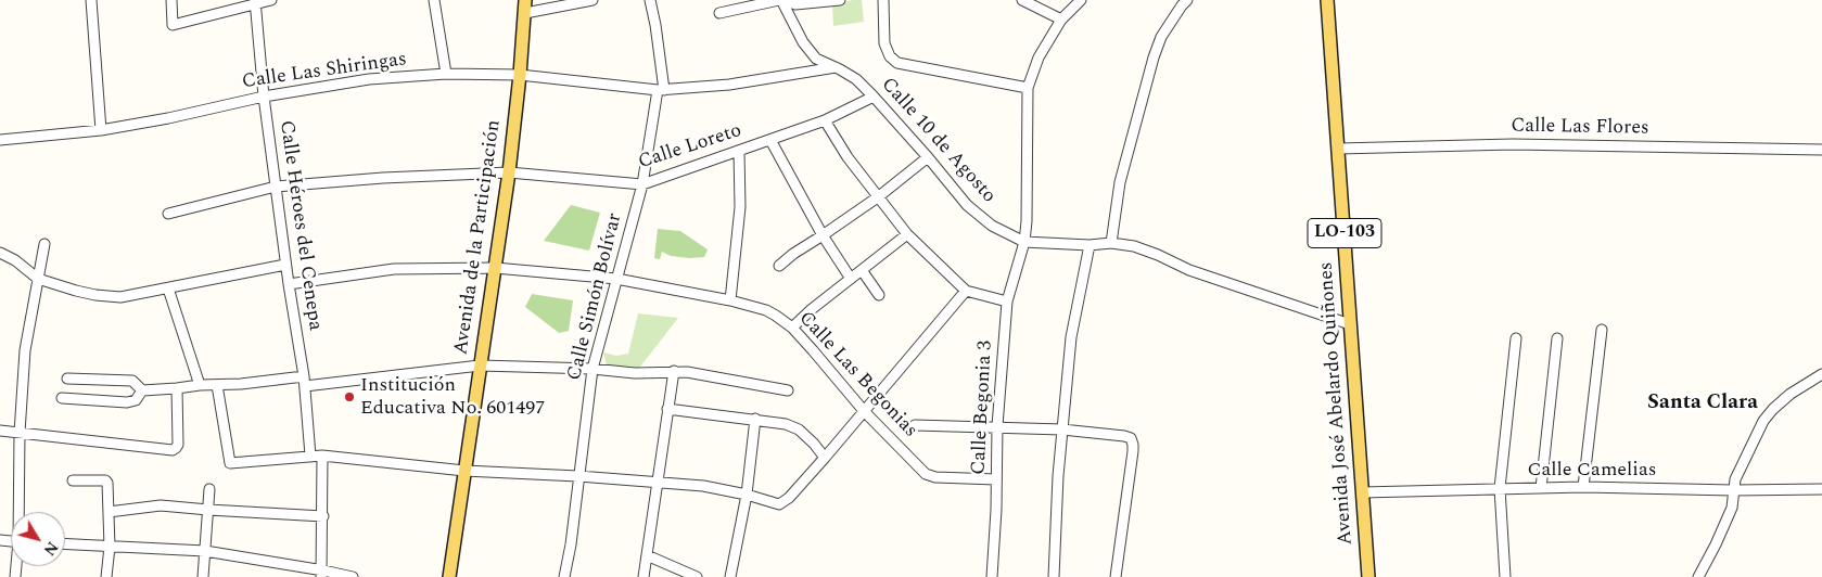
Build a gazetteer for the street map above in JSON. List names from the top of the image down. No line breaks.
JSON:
{"streets":{"main road":["LO-103","Avenida de la Participación","Avenida José Abelardo Quiñones"],"street":["Calle Las Shiringas","Calle Las Flores","Calle 10 de Agosto","Calle Loreto","Calle Héroes del Cenepa","Calle Simón Bolívar","Calle Las Begonias","Calle Begonia 3","Calle Camelias"]},"crossings":[["Calle Las Shiringas","Calle 10 de Agosto"],["Calle Las Shiringas","Calle Héroes del Cenepa"],["Calle Las Shiringas","Avenida de la Participación"],["Calle Las Shiringas","Calle Simón Bolívar"],["Calle Las Flores","Avenida José Abelardo Quiñones"],["Calle 10 de Agosto","Calle Loreto"],["Calle 10 de Agosto","Avenida José Abelardo Quiñones"],["Calle 10 de Agosto","Calle Begonia 3"],["Calle Loreto","Calle Héroes del Cenepa"],["Calle Loreto","Avenida de la Participación"],["Calle Loreto","Calle Simón Bolívar"],["Calle Héroes del Cenepa","Calle Las Begonias"],["Avenida de la Participación","Calle Las Begonias"],["Calle Simón Bolívar","Calle Las Begonias"],["Calle Las Begonias","Calle Begonia 3"],["Avenida José Abelardo Quiñones","Calle Camelias"]],"districts":["Santa Clara"],"places":["Institución Educativa No. 601497"],"north":"bottom right"}
